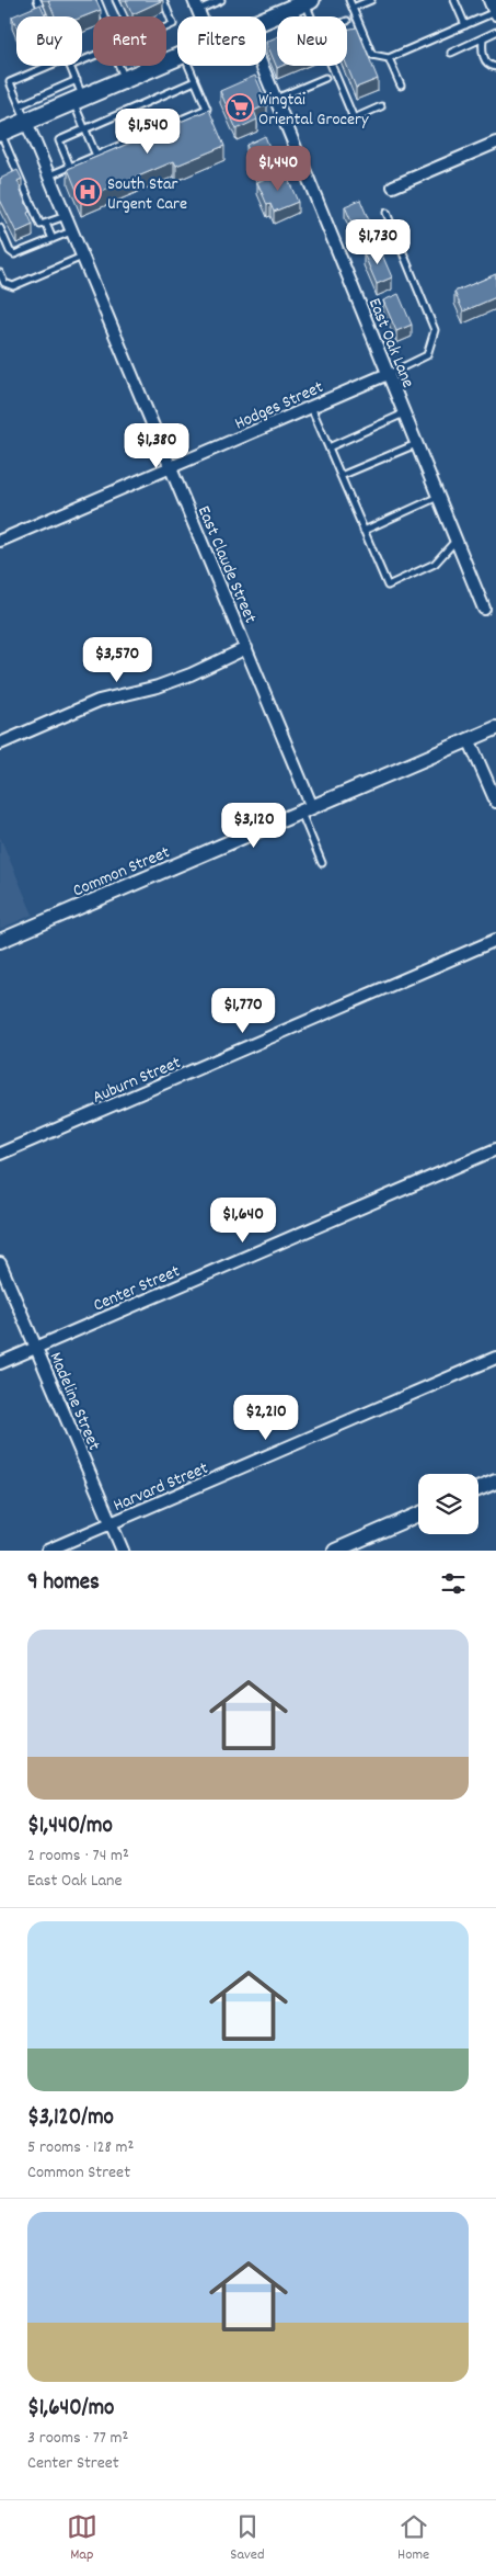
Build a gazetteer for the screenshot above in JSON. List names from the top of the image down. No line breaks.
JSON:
{"streets":{"street":["East Oak Lane","Hodges Street","East Claude Street","Common Street","Auburn Street","Center Street","Madeline Street","Harvard Street"]},"crossings":[["East Oak Lane","Hodges Street"],["Hodges Street","East Claude Street"],["East Claude Street","Common Street"],["Center Street","Madeline Street"],["Madeline Street","Harvard Street"]],"places":{"supermarket":["Wingtai Oriental Grocery"],"hospital":["South Star Urgent Care"]},"page":{"chip":["Buy","Rent","Filters","New"],"price":["$1,540","$1,440","$1,730","$1,380","$3,570","$3,120","$1,770","$1,640","$2,210"],"heading":"9 homes","list":[{"name":"$1,440/mo","note":"2 rooms · 74 m² · East Oak Lane"},{"name":"$3,120/mo","note":"5 rooms · 128 m² · Common Street"},{"name":"$1,640/mo","note":"3 rooms · 77 m² · Center Street"}],"tabs":["Map","Saved","Home"]}}
